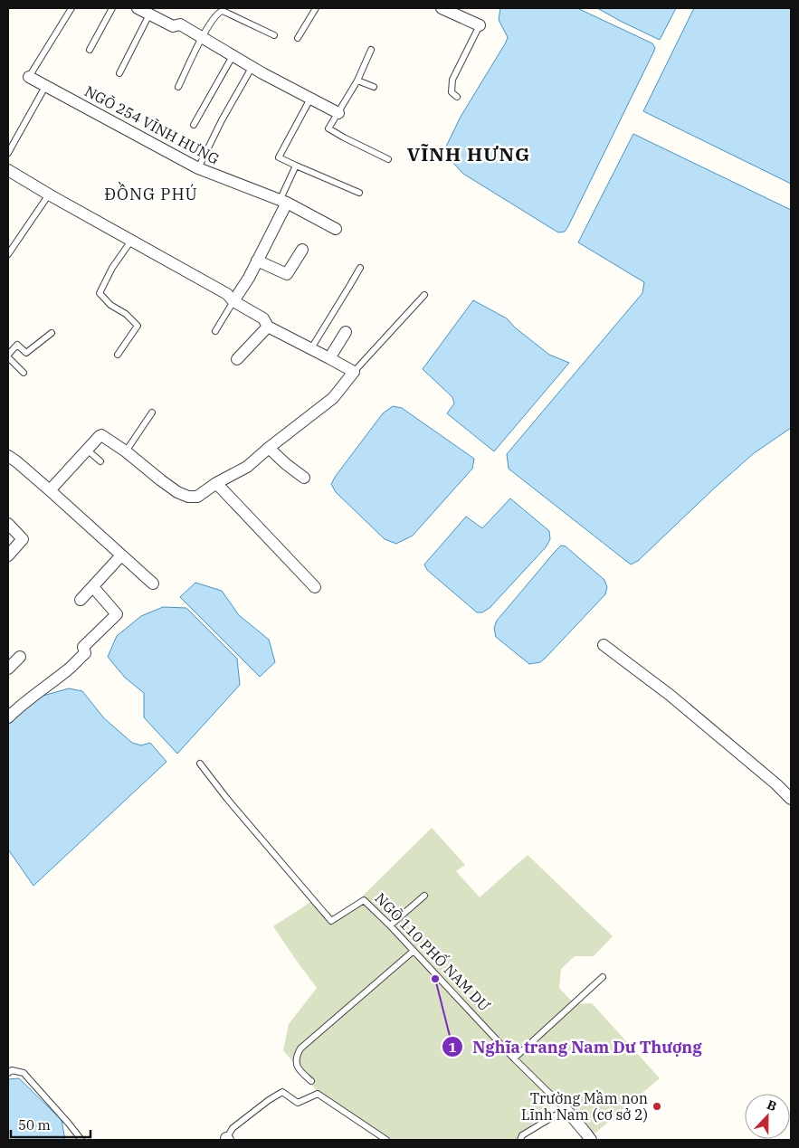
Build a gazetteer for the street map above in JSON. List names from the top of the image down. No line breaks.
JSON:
{"streets":{"street":["NGÕ 254 VĨNH HƯNG","NGÕ 110 PHỐ NAM DƯ"]},"districts":["VĨNH HƯNG","ĐỒNG PHÚ"],"places":["Nghĩa trang Nam Dư Thượng","Trường Mầm non Lĩnh Nam (cơ sở 2)"],"scale_bar":"50 m","north":"top"}
